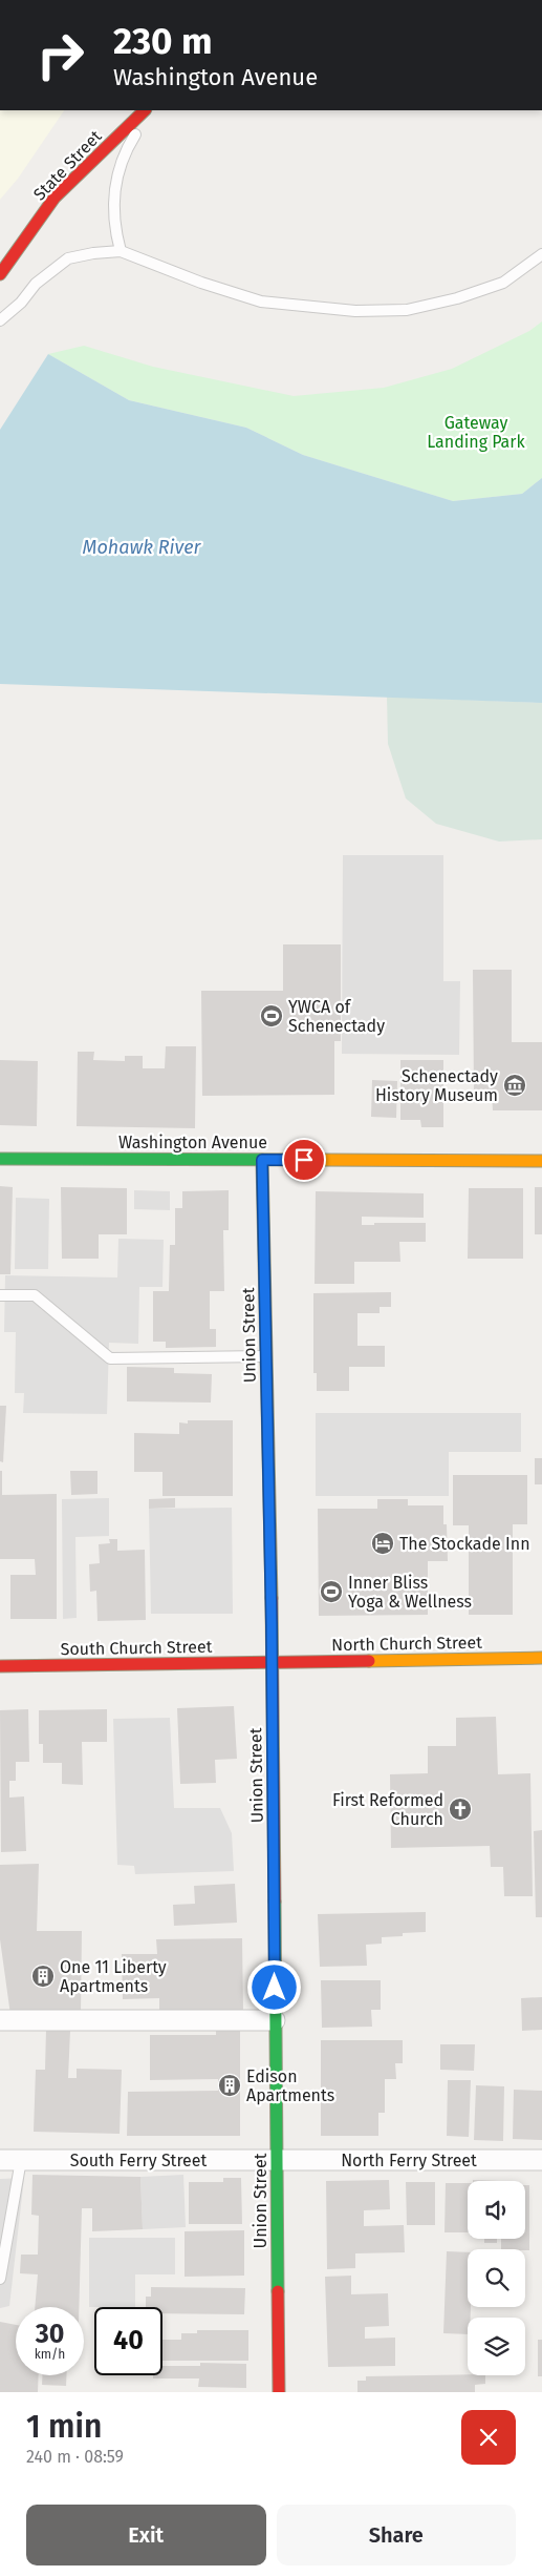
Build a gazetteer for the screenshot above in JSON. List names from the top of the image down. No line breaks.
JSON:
{"streets":{"street":["State Street","Washington Avenue","Union Street","North Church Street","South Church Street","South Ferry Street","North Ferry Street"]},"crossings":[["Washington Avenue","Union Street"],["Union Street","North Church Street"],["Union Street","South Church Street"],["Union Street","South Ferry Street"],["Union Street","North Ferry Street"],["North Church Street","South Church Street"],["South Ferry Street","North Ferry Street"]],"water":["Mohawk River"],"parks":["Gateway Landing Park"],"places":{"sports":["YWCA of Schenectady","Inner Bliss Yoga & Wellness"],"museum":["Schenectady History Museum"],"hotel":["The Stockade Inn"],"church":["First Reformed Church"],"building":["One 11 Liberty Apartments","Edison Apartments"]},"page":{"turn":["230 m","Washington Avenue"],"speed":"30 km/h","limit":"40","heading":["1 min","240 m · 08:59"],"buttons":["Exit","Share"]}}
